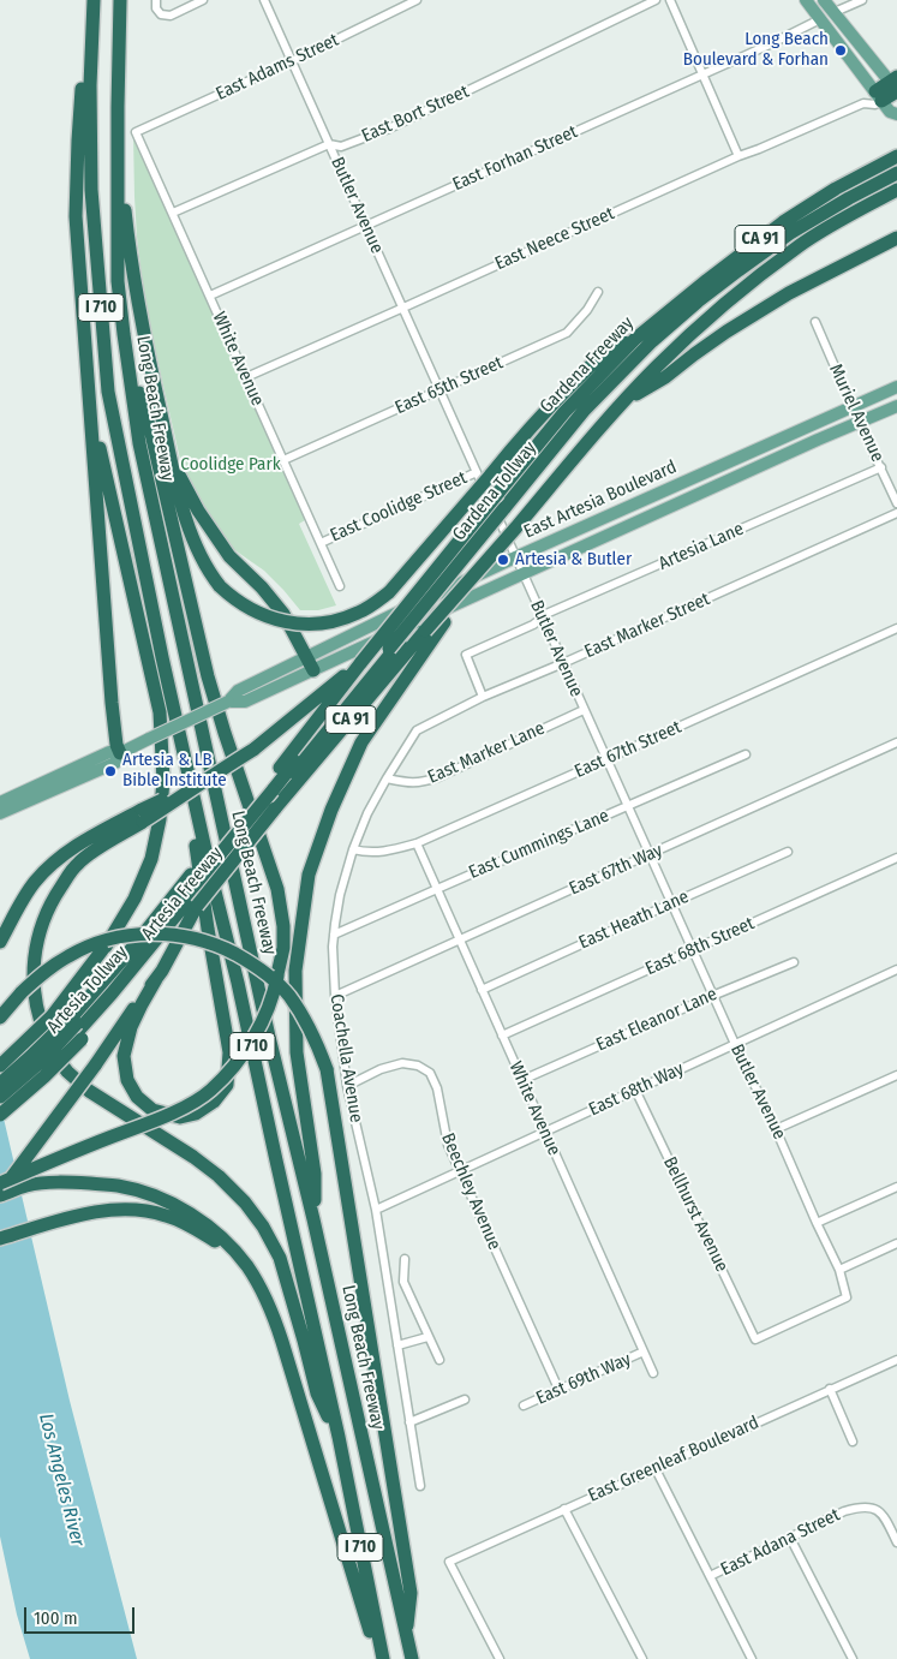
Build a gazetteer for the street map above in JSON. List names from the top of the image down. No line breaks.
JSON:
{"streets":{"highway":["CA 91","I 710","Gardena Freeway","Long Beach Freeway","Gardena Tollway","Artesia Freeway","Artesia Tollway"],"main road":["East Artesia Boulevard"],"street":["East Adams Street","East Bort Street","East Forhan Street","Butler Avenue","East Neece Street","White Avenue","East 65th Street","Muriel Avenue","East Coolidge Street","Artesia Lane","East Marker Street","East 67th Street","East Marker Lane","East Cummings Lane","East 67th Way","East Heath Lane","East 68th Street","East Eleanor Lane","Coachella Avenue","East 68th Way","Beechley Avenue","Bellhurst Avenue","East 69th Way","East Greenleaf Boulevard","East Adana Street"]},"crossings":[["East Adams Street","Butler Avenue"],["East Adams Street","White Avenue"],["East Bort Street","Butler Avenue"],["East Bort Street","White Avenue"],["East Forhan Street","Butler Avenue"],["East Forhan Street","White Avenue"],["Butler Avenue","East Neece Street"],["Butler Avenue","East 65th Street"],["Butler Avenue","East Artesia Boulevard"],["Butler Avenue","East Coolidge Street"],["Butler Avenue","Artesia Lane"],["Butler Avenue","East Marker Street"],["Butler Avenue","East 67th Street"],["Butler Avenue","East Marker Lane"],["Butler Avenue","East Cummings Lane"],["Butler Avenue","East 67th Way"],["Butler Avenue","East Heath Lane"],["Butler Avenue","East 68th Street"],["Butler Avenue","East Eleanor Lane"],["Butler Avenue","East 68th Way"],["Butler Avenue","Bellhurst Avenue"],["East Neece Street","White Avenue"],["CA 91","Gardena Tollway"],["CA 91","Artesia Freeway"],["White Avenue","East 65th Street"],["White Avenue","East Coolidge Street"],["White Avenue","East 67th Street"],["White Avenue","East Cummings Lane"],["White Avenue","East 67th Way"],["White Avenue","East Heath Lane"],["White Avenue","East 68th Street"],["White Avenue","East Eleanor Lane"],["White Avenue","East 68th Way"],["White Avenue","East 69th Way"],["Gardena Freeway","Artesia Freeway"],["Muriel Avenue","East Artesia Boulevard"],["Muriel Avenue","Artesia Lane"],["Gardena Tollway","Artesia Freeway"],["Artesia Lane","East Marker Street"],["East Marker Street","East Marker Lane"],["East Marker Street","Coachella Avenue"],["East 67th Street","Coachella Avenue"],["East Marker Lane","Coachella Avenue"],["East Cummings Lane","Coachella Avenue"],["East 67th Way","Coachella Avenue"],["Artesia Freeway","Artesia Tollway"],["Coachella Avenue","East 68th Way"],["Coachella Avenue","Beechley Avenue"],["East 68th Way","Beechley Avenue"],["East 68th Way","Bellhurst Avenue"],["Beechley Avenue","East 69th Way"]],"water":["Los Angeles River"],"parks":["Coolidge Park"],"places":["Long Beach Boulevard & Forhan","Artesia & Butler","Artesia & LB Bible Institute"],"scale_bar":"100 m"}
